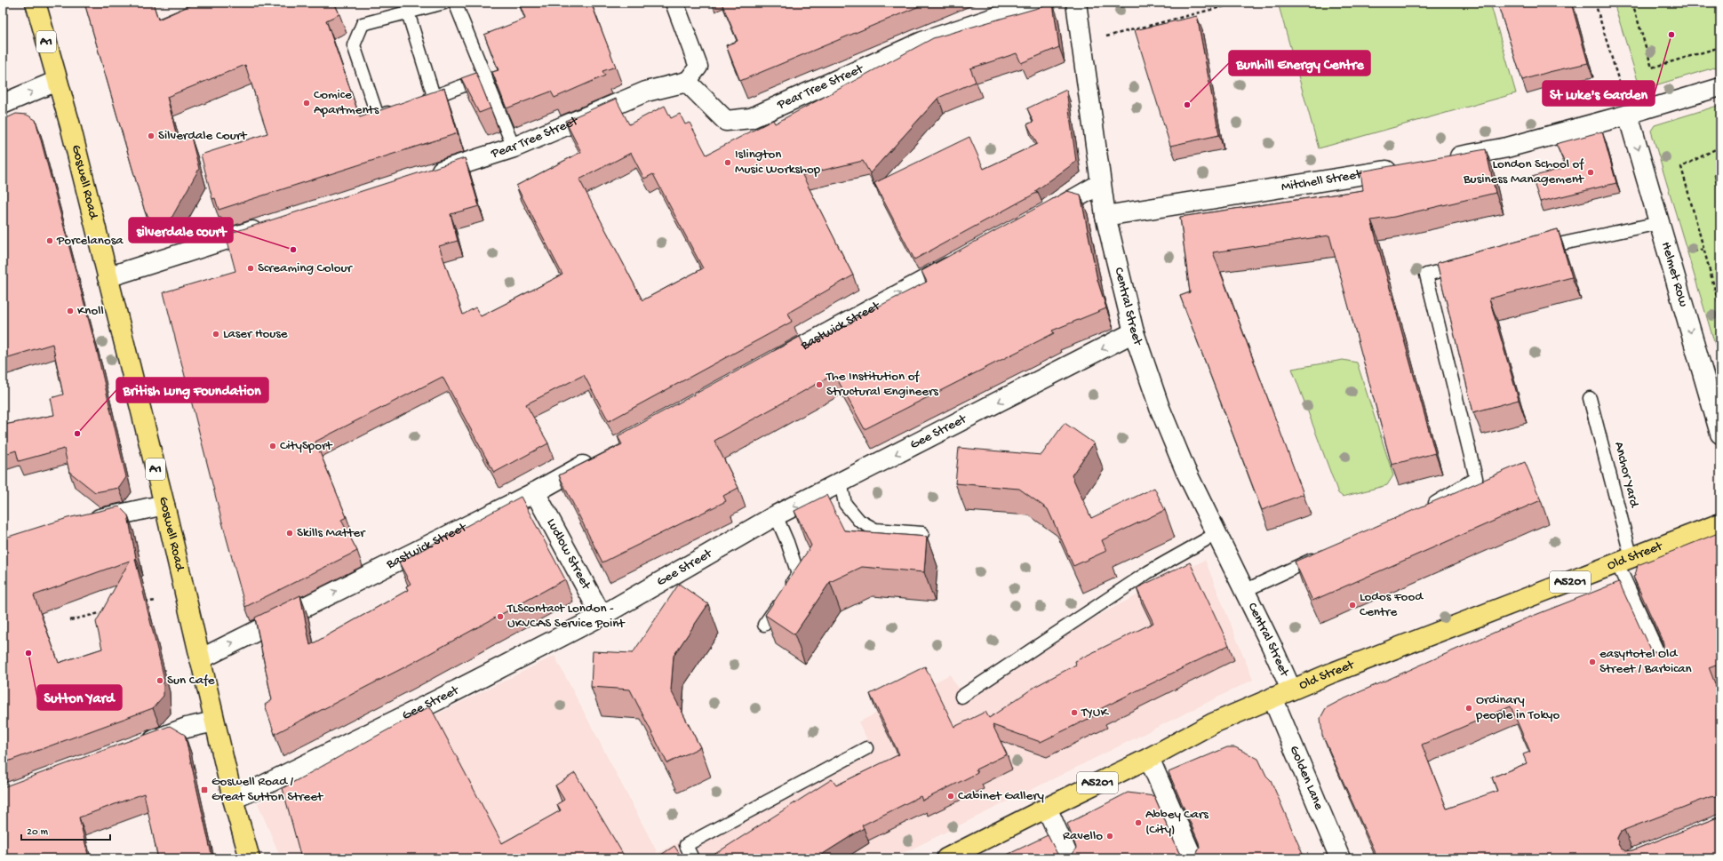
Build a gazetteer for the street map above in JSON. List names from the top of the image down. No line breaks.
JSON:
{"streets":{"main road":["A1","Goswell Road","Old Street","A5201"],"street":["Pear Tree Street","Mitchell Street","Helmet Row","Central Street","Bastwick Street","Gee Street","Ludlow Street","Golden Lane"],"lane":["Anchor Yard"]},"crossings":[["Goswell Road","Bastwick Street"],["Goswell Road","Gee Street"],["Mitchell Street","Central Street"],["Central Street","Gee Street"],["Central Street","Old Street"],["Bastwick Street","Ludlow Street"],["Gee Street","Ludlow Street"],["Anchor Yard","Old Street"],["Old Street","Golden Lane"]],"one_way":["Helmet Row","Bastwick Street","Gee Street"],"places":{"other":["St Luke's Garden","Comice Apartments","Bunhill Energy Centre","Silverdale Court","Islington Music Workshop","London School of Business Management","Porcelanosa","silverdale court","Screaming Colour","Knoll","Laser House","The Institution of Structural Engineers","British Lung Foundation","CitySport","Skills Matter","Lodos Food Centre","TLScontact London - UKVCAS Service Point","Sutton Yard","easyHotel Old Street / Barbican","Sun Cafe","Ordinary people in Tokyo","TYUK","Cabinet Gallery","Abbey Cars (City)","Ravello"],"transit":["Goswell Road / Great Sutton Street"]},"scale_bar":"20 m"}
